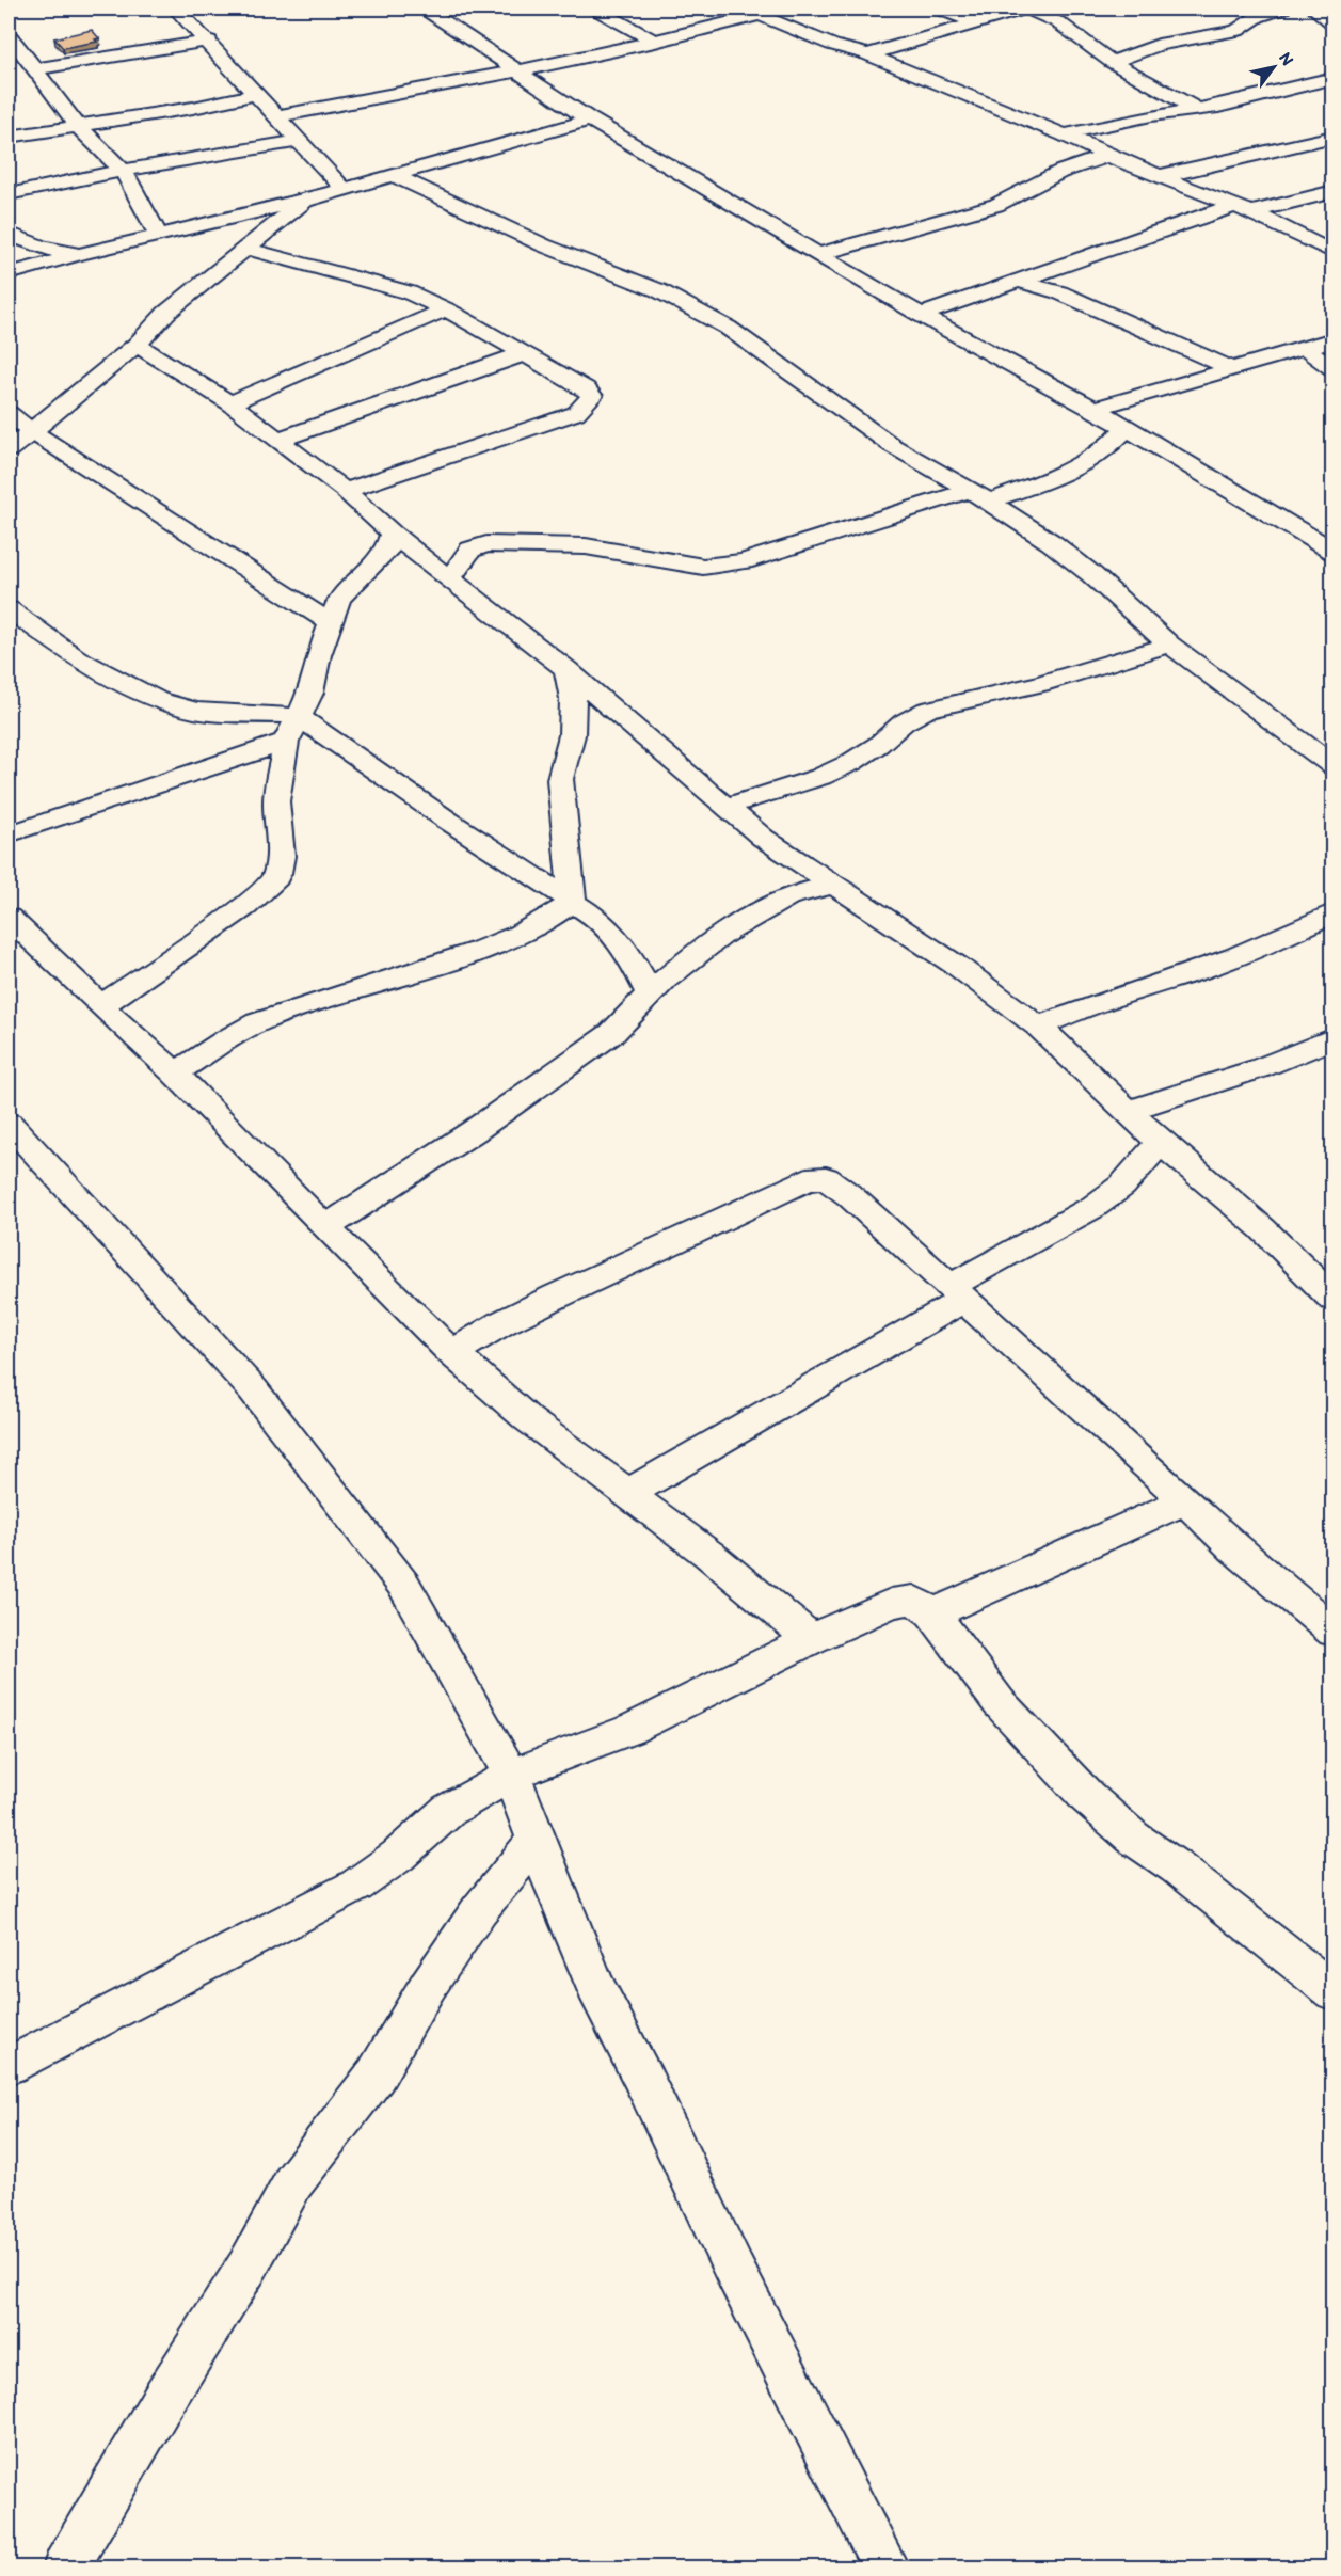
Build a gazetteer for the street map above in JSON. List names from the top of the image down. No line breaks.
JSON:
{"north":"top right"}
